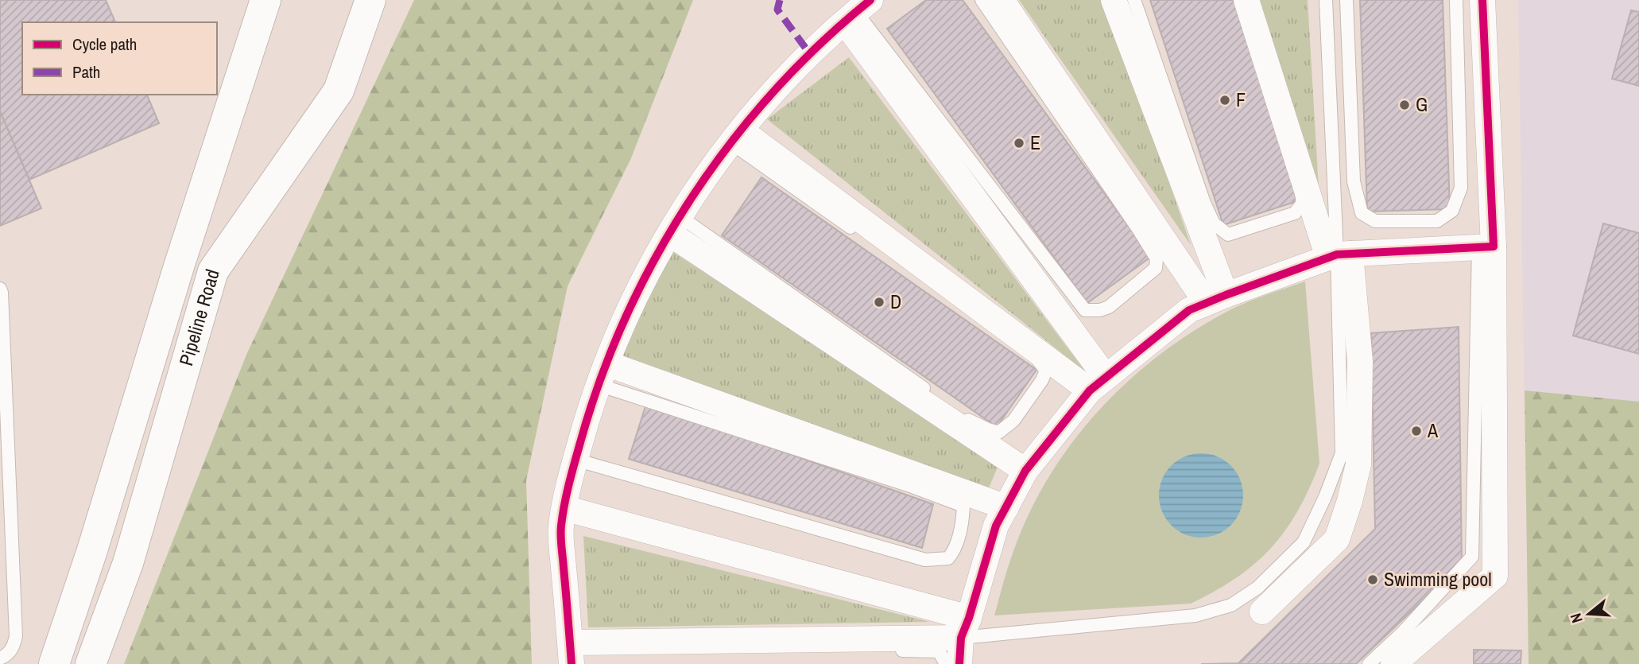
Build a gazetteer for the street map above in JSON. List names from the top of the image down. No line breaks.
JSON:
{"streets":{"main road":["Pipeline Road"]},"places":["F","G","E","D","A","Swimming pool"],"legend":["Cycle path","Path"],"north":"left"}
